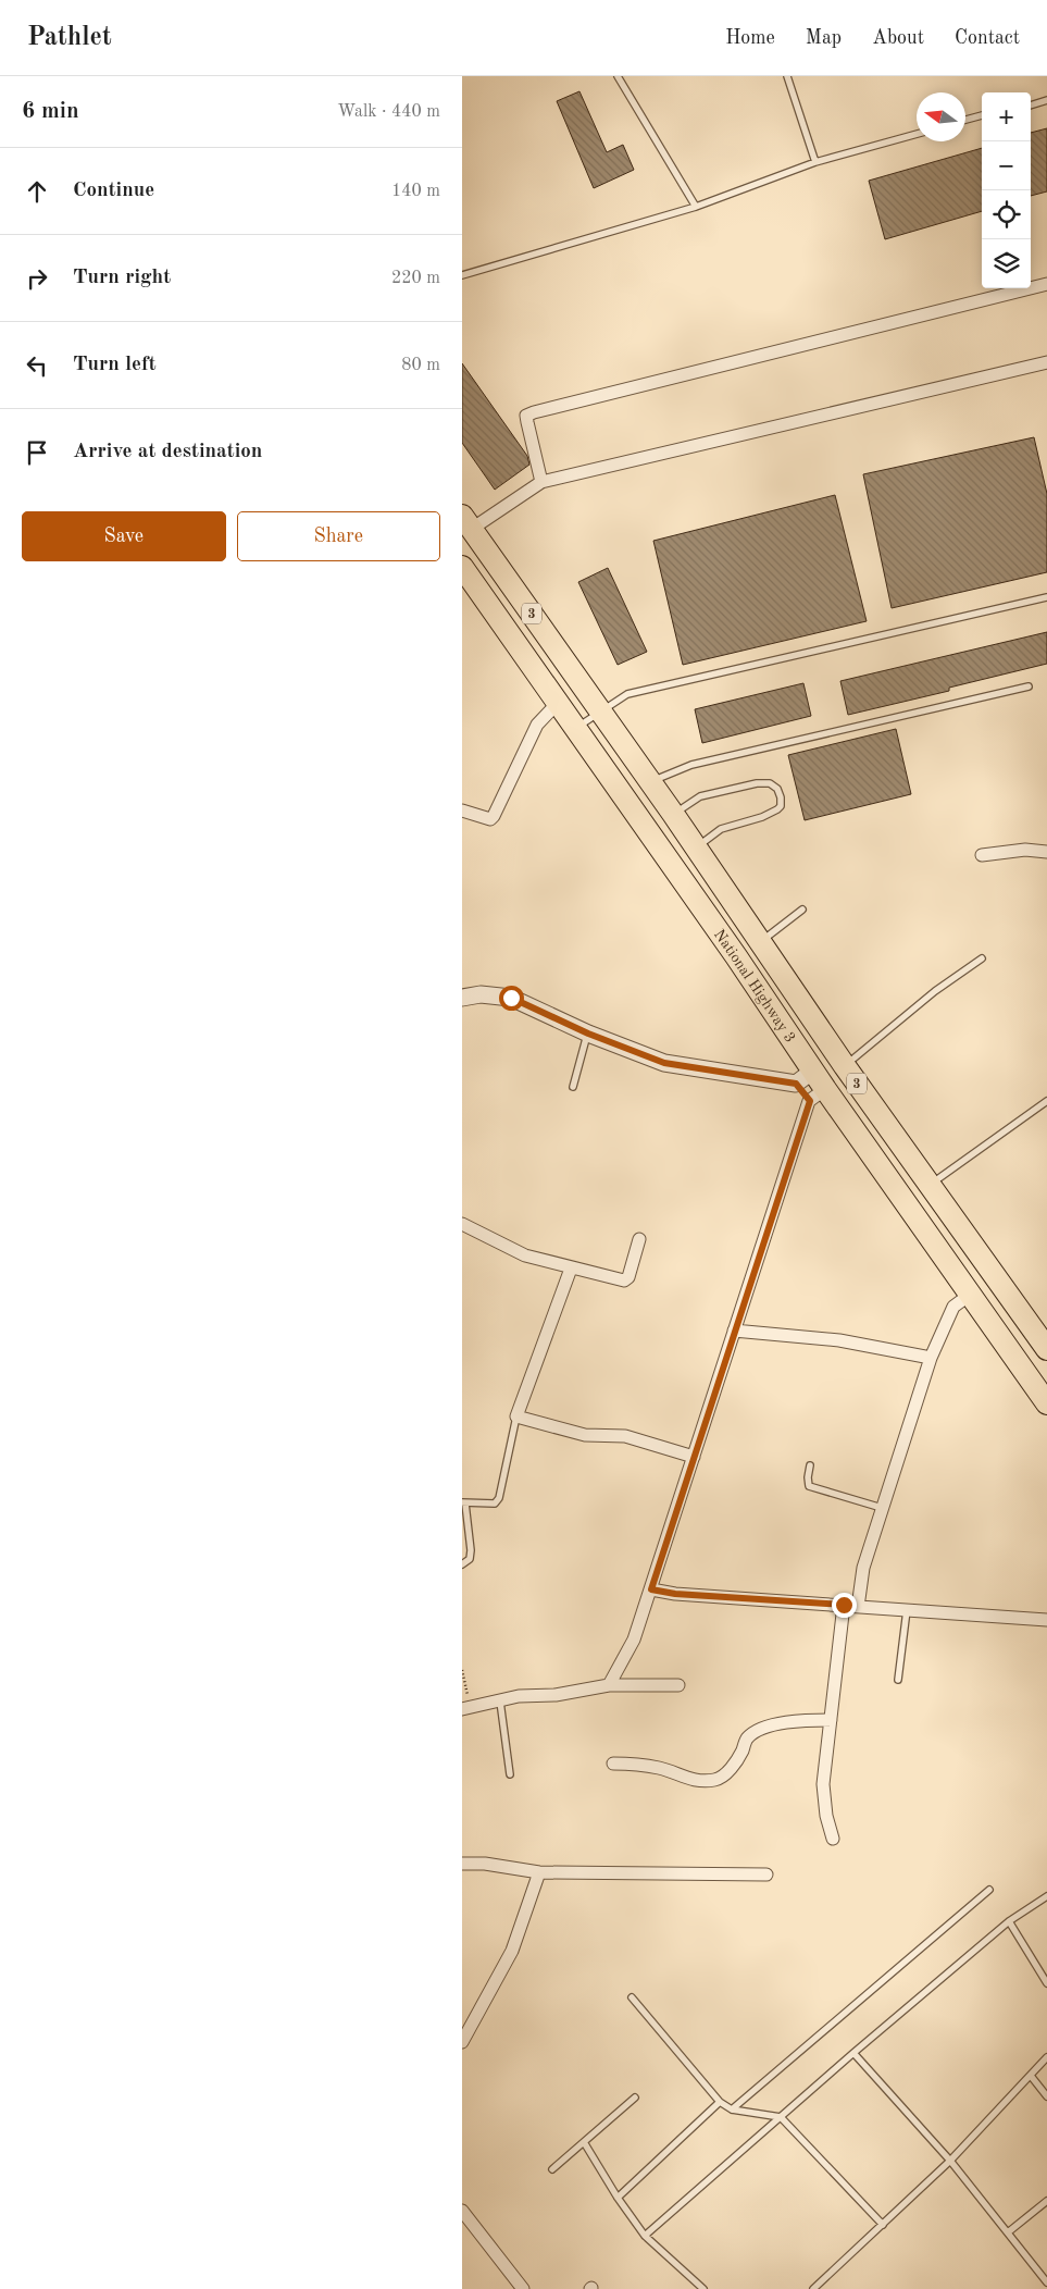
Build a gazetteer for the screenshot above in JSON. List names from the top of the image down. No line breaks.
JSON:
{"streets":{"highway":["3","National Highway 3"]},"north":"left","page":{"header":"Pathlet","nav":["Home","Map","About","Contact"],"heading":["6 min","Walk · 440 m"],"map_buttons":["+","−"],"list":[["Continue","140 m"],["Turn right","220 m"],["Turn left","80 m"],"Arrive at destination"],"buttons":["Save","Share"]}}
